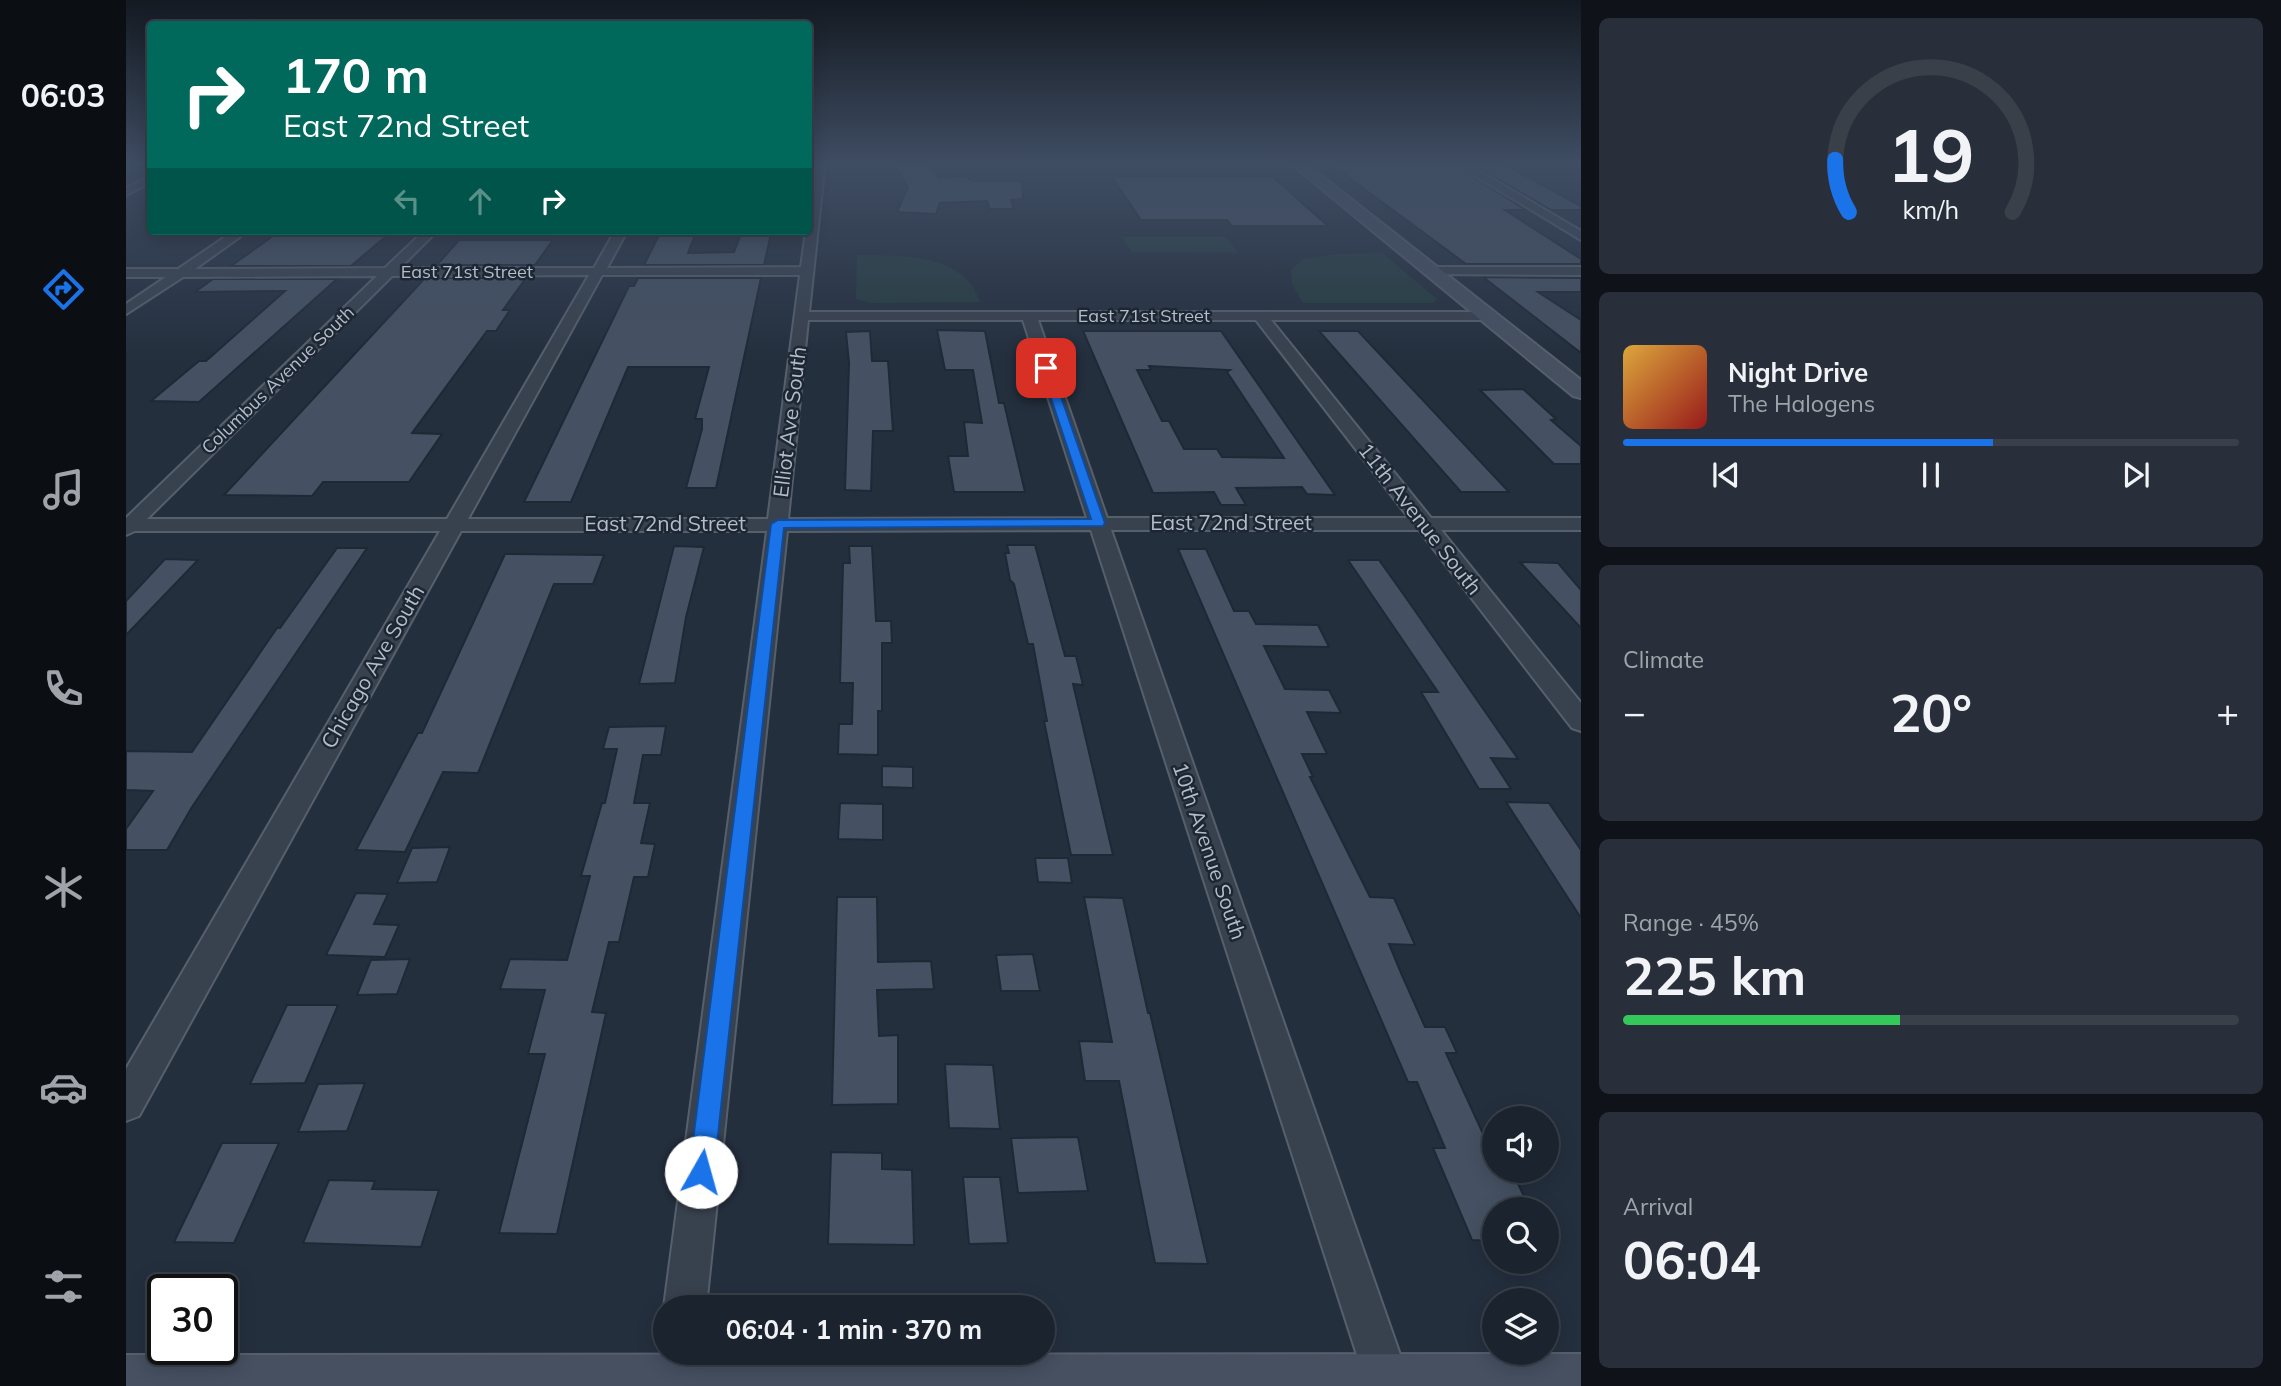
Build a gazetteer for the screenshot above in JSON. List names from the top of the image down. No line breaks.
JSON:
{"streets":{"street":["East 71st Street","Columbus Avenue South","Elliot Ave South","11th Avenue South","East 72nd Street","Chicago Ave South","10th Avenue South"]},"crossings":[["East 71st Street","Columbus Avenue South"],["East 71st Street","Elliot Ave South"],["East 71st Street","11th Avenue South"],["East 71st Street","Chicago Ave South"],["East 71st Street","10th Avenue South"],["Columbus Avenue South","East 72nd Street"],["Elliot Ave South","East 72nd Street"],["11th Avenue South","East 72nd Street"],["East 72nd Street","Chicago Ave South"],["East 72nd Street","10th Avenue South"]],"page":{"tabs":"06:03","turn":["170 m","East 72nd Street"],"song":["Night Drive","The Halogens"],"tile":["Climate",["Range · 45%","225 km"],["Arrival","06:04"]],"heat":["−","20°","+"],"limit":"30","trip":"06:04 · 1 min · 370 m","gauge":["19","km/h"]}}
